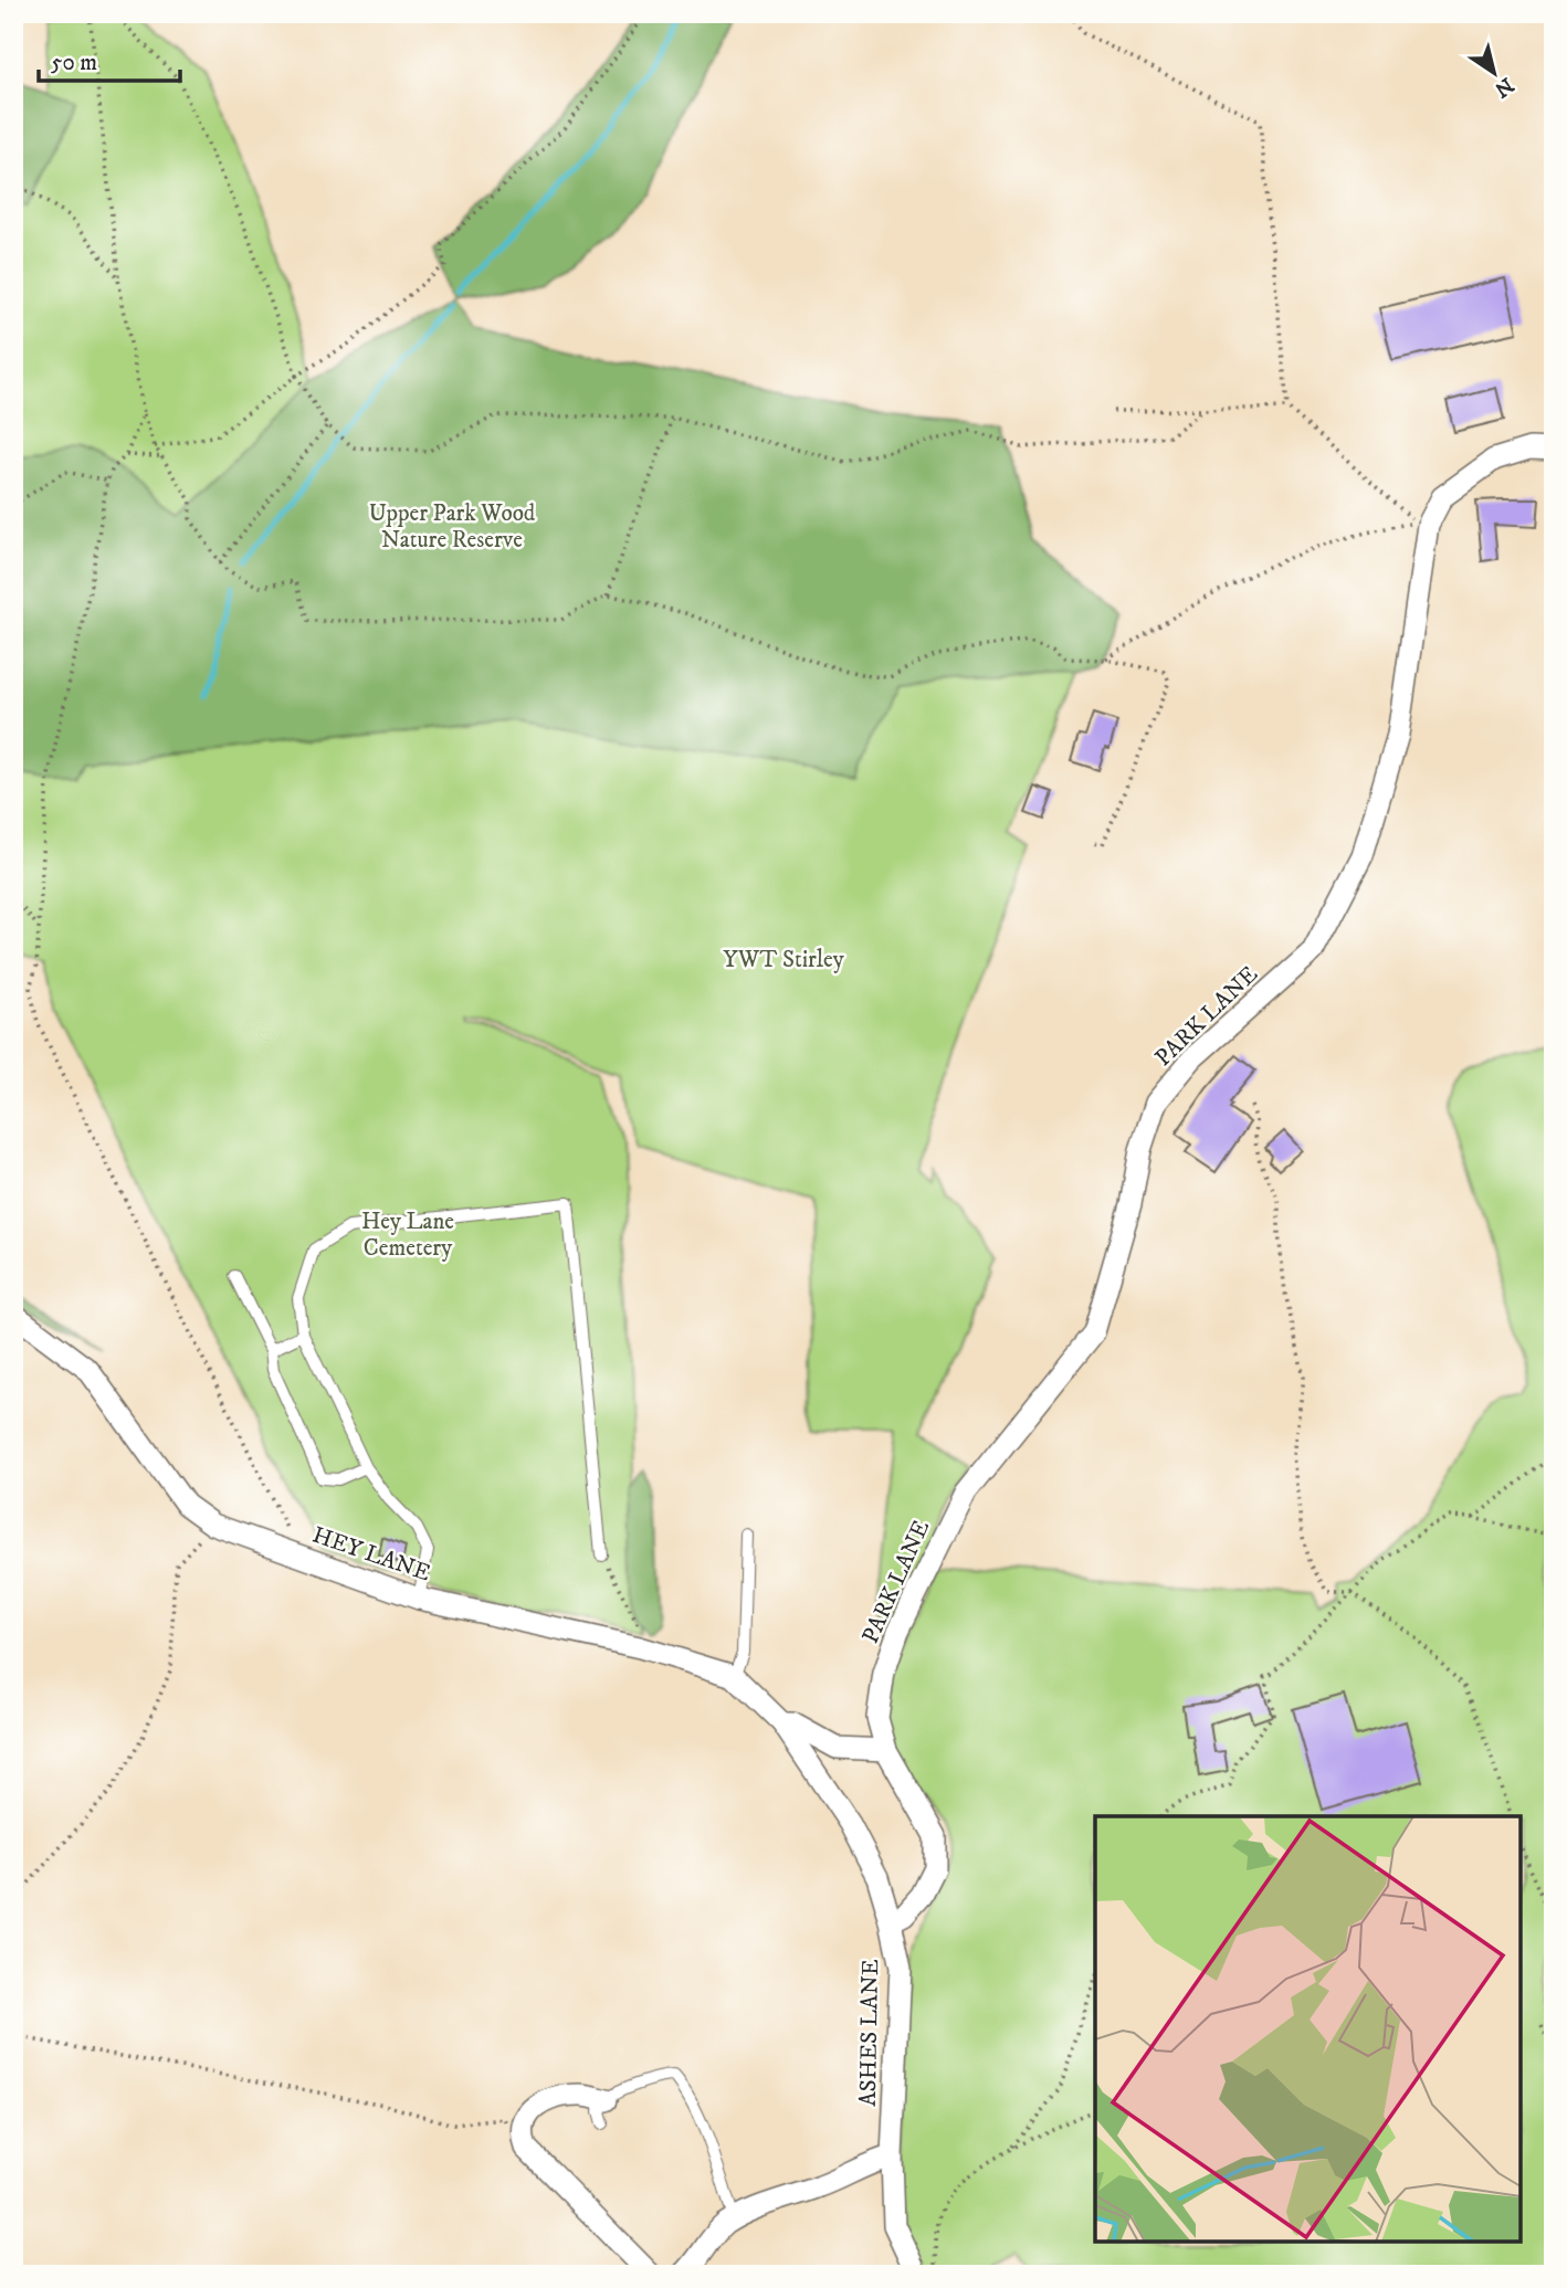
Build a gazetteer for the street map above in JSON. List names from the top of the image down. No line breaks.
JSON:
{"streets":{"street":["PARK LANE","HEY LANE","ASHES LANE"]},"crossings":[["PARK LANE","ASHES LANE"],["HEY LANE","ASHES LANE"]],"parks":["Upper Park Wood Nature Reserve","YWT Stirley","Hey Lane Cemetery"],"scale_bar":"50 m","north":"bottom right"}
